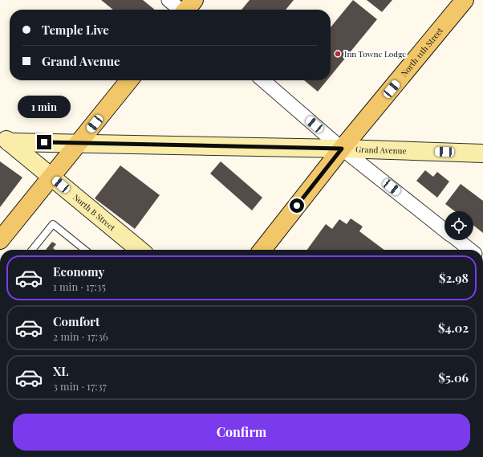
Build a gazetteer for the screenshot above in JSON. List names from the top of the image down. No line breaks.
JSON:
{"streets":{"main road":["North 11th Street","Grand Avenue","North B Street"]},"crossings":[["North 11th Street","Grand Avenue"],["Grand Avenue","North B Street"]],"places":["Inn Towne Lodge"],"page":{"banner":["Temple Live","Grand Avenue"],"bubble":"1 min","list":[{"name":"Economy","note":"1 min · 17:35","value":"$2.98"},{"name":"Comfort","note":"2 min · 17:36","value":"$4.02"},{"name":"XL","note":"3 min · 17:37","value":"$5.06"}],"buttons":"Confirm"}}
